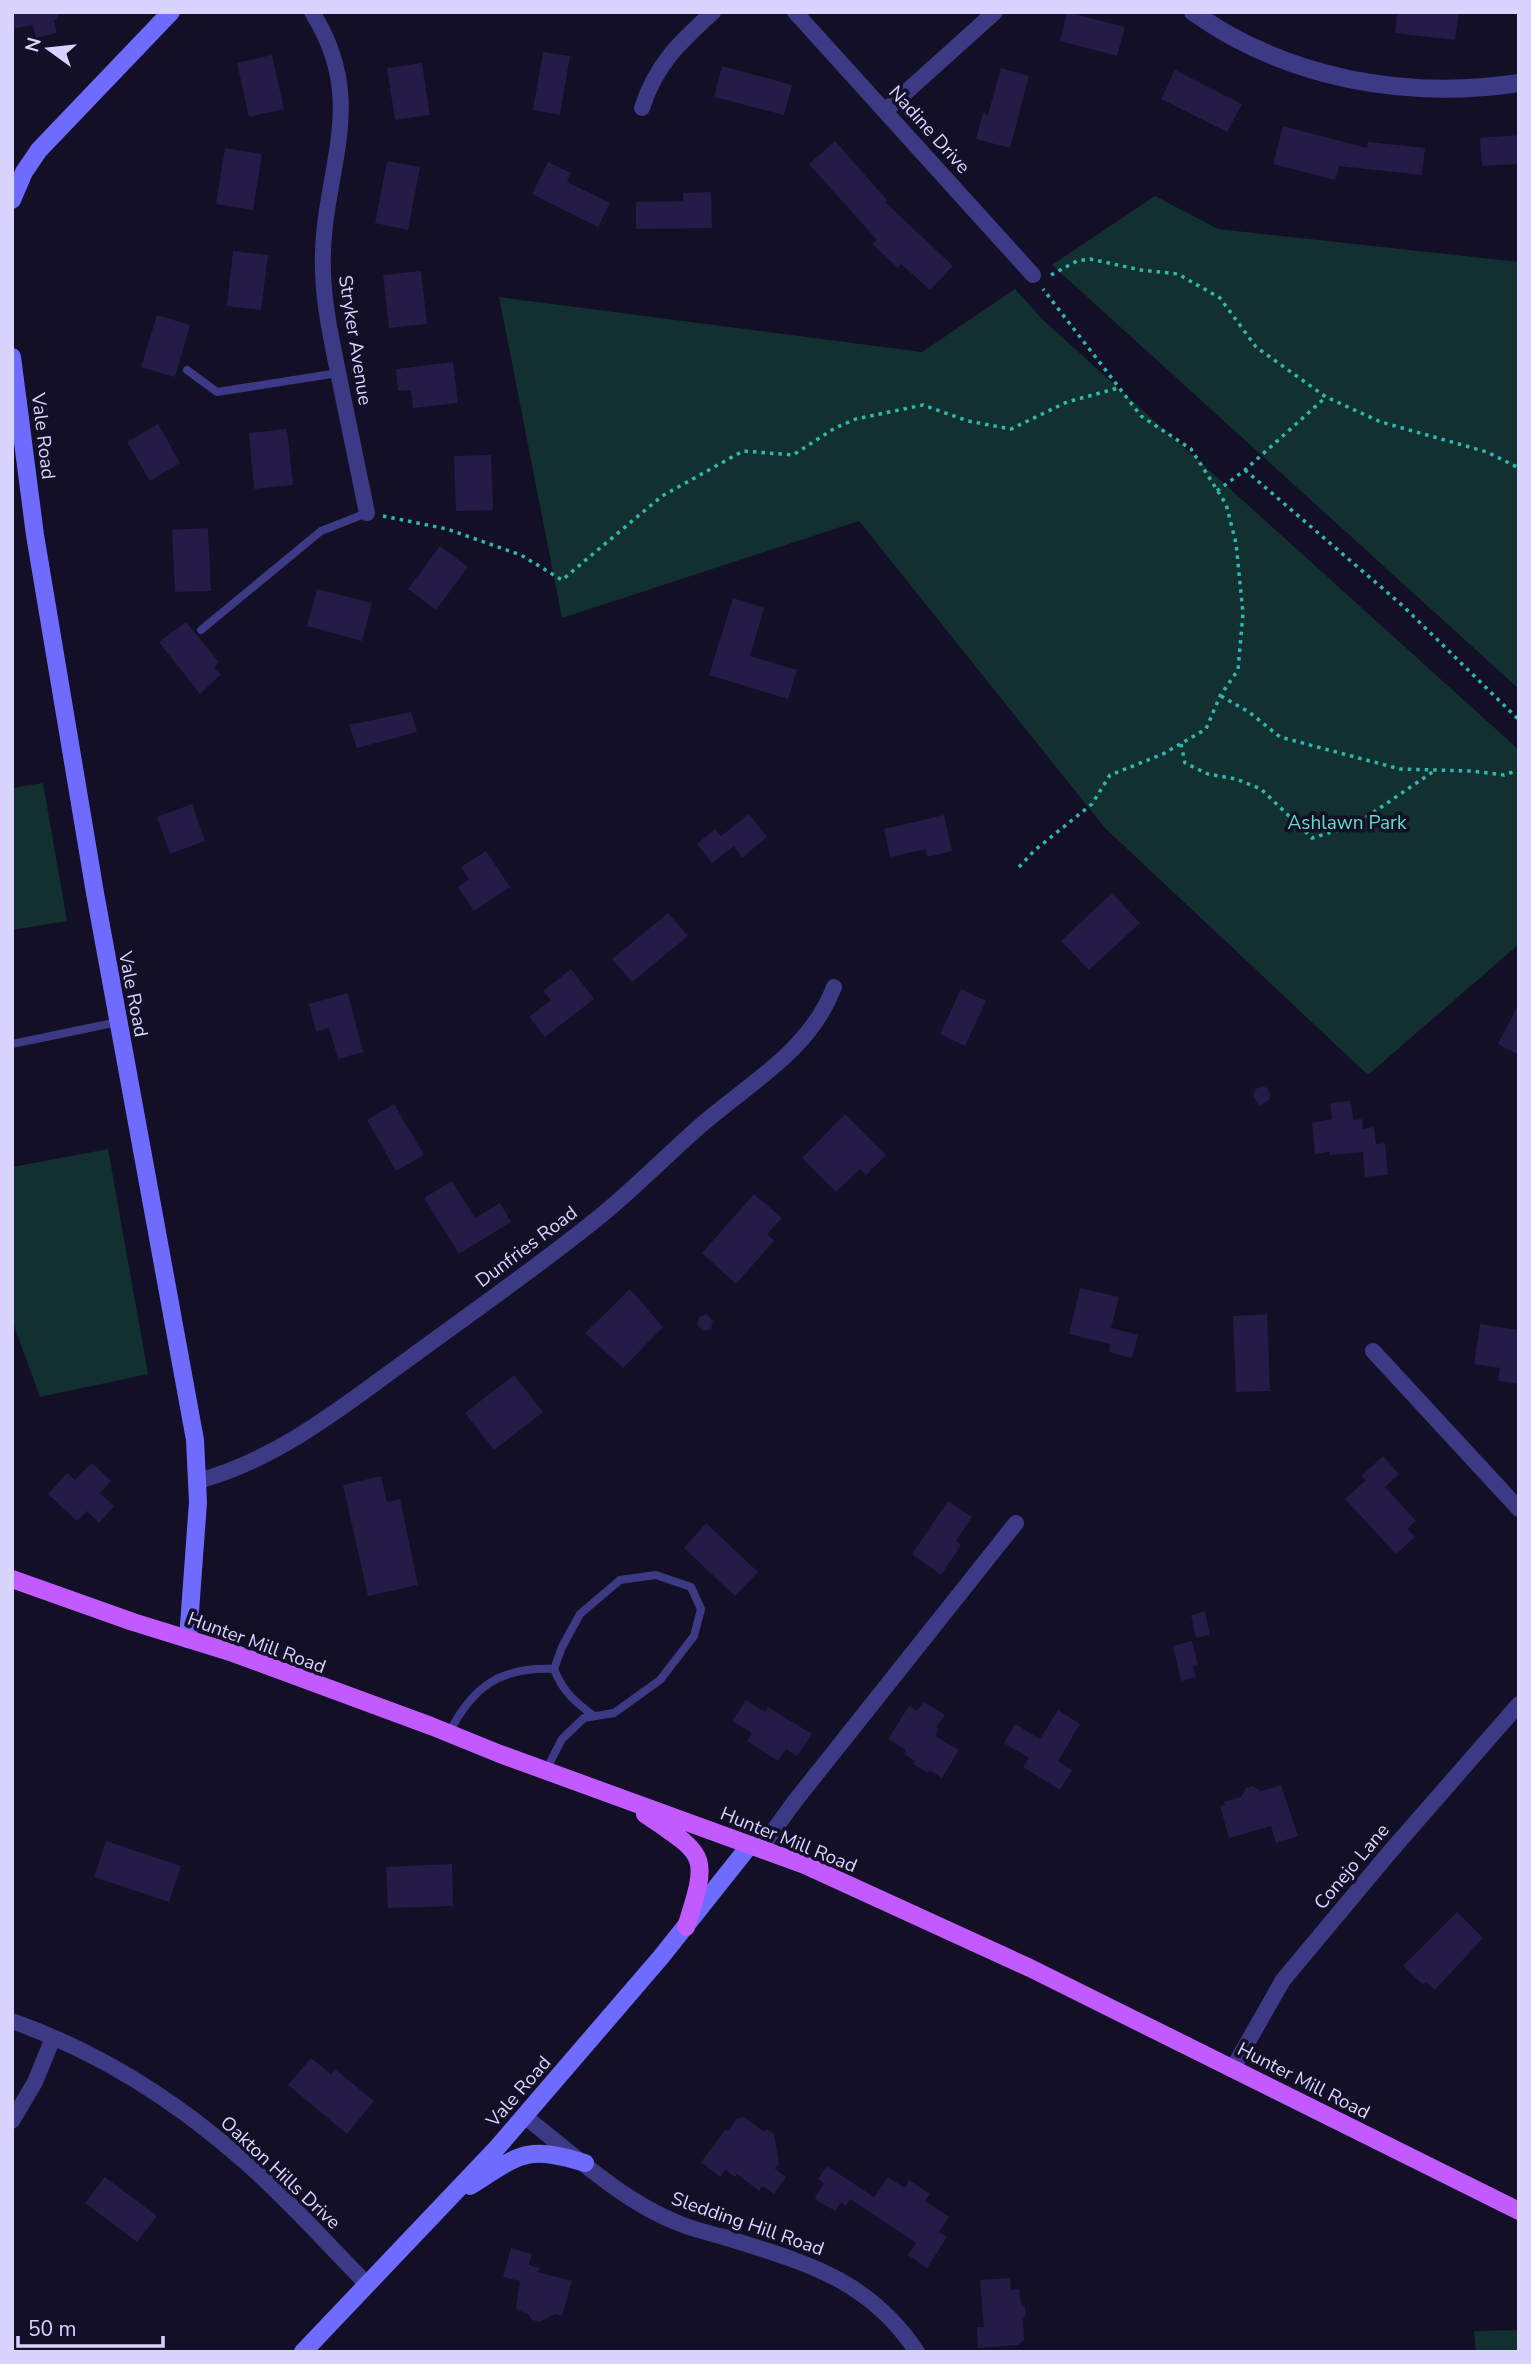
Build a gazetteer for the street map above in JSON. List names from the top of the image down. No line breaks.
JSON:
{"streets":{"main road":["Vale Road","Hunter Mill Road"],"street":["Nadine Drive","Stryker Avenue","Dunfries Road","Conejo Lane","Oakton Hills Drive","Sledding Hill Road"]},"crossings":[["Vale Road","Dunfries Road"],["Vale Road","Hunter Mill Road"],["Vale Road","Oakton Hills Drive"],["Vale Road","Sledding Hill Road"],["Hunter Mill Road","Conejo Lane"]],"parks":["Ashlawn Park"],"scale_bar":"50 m","north":"left"}
